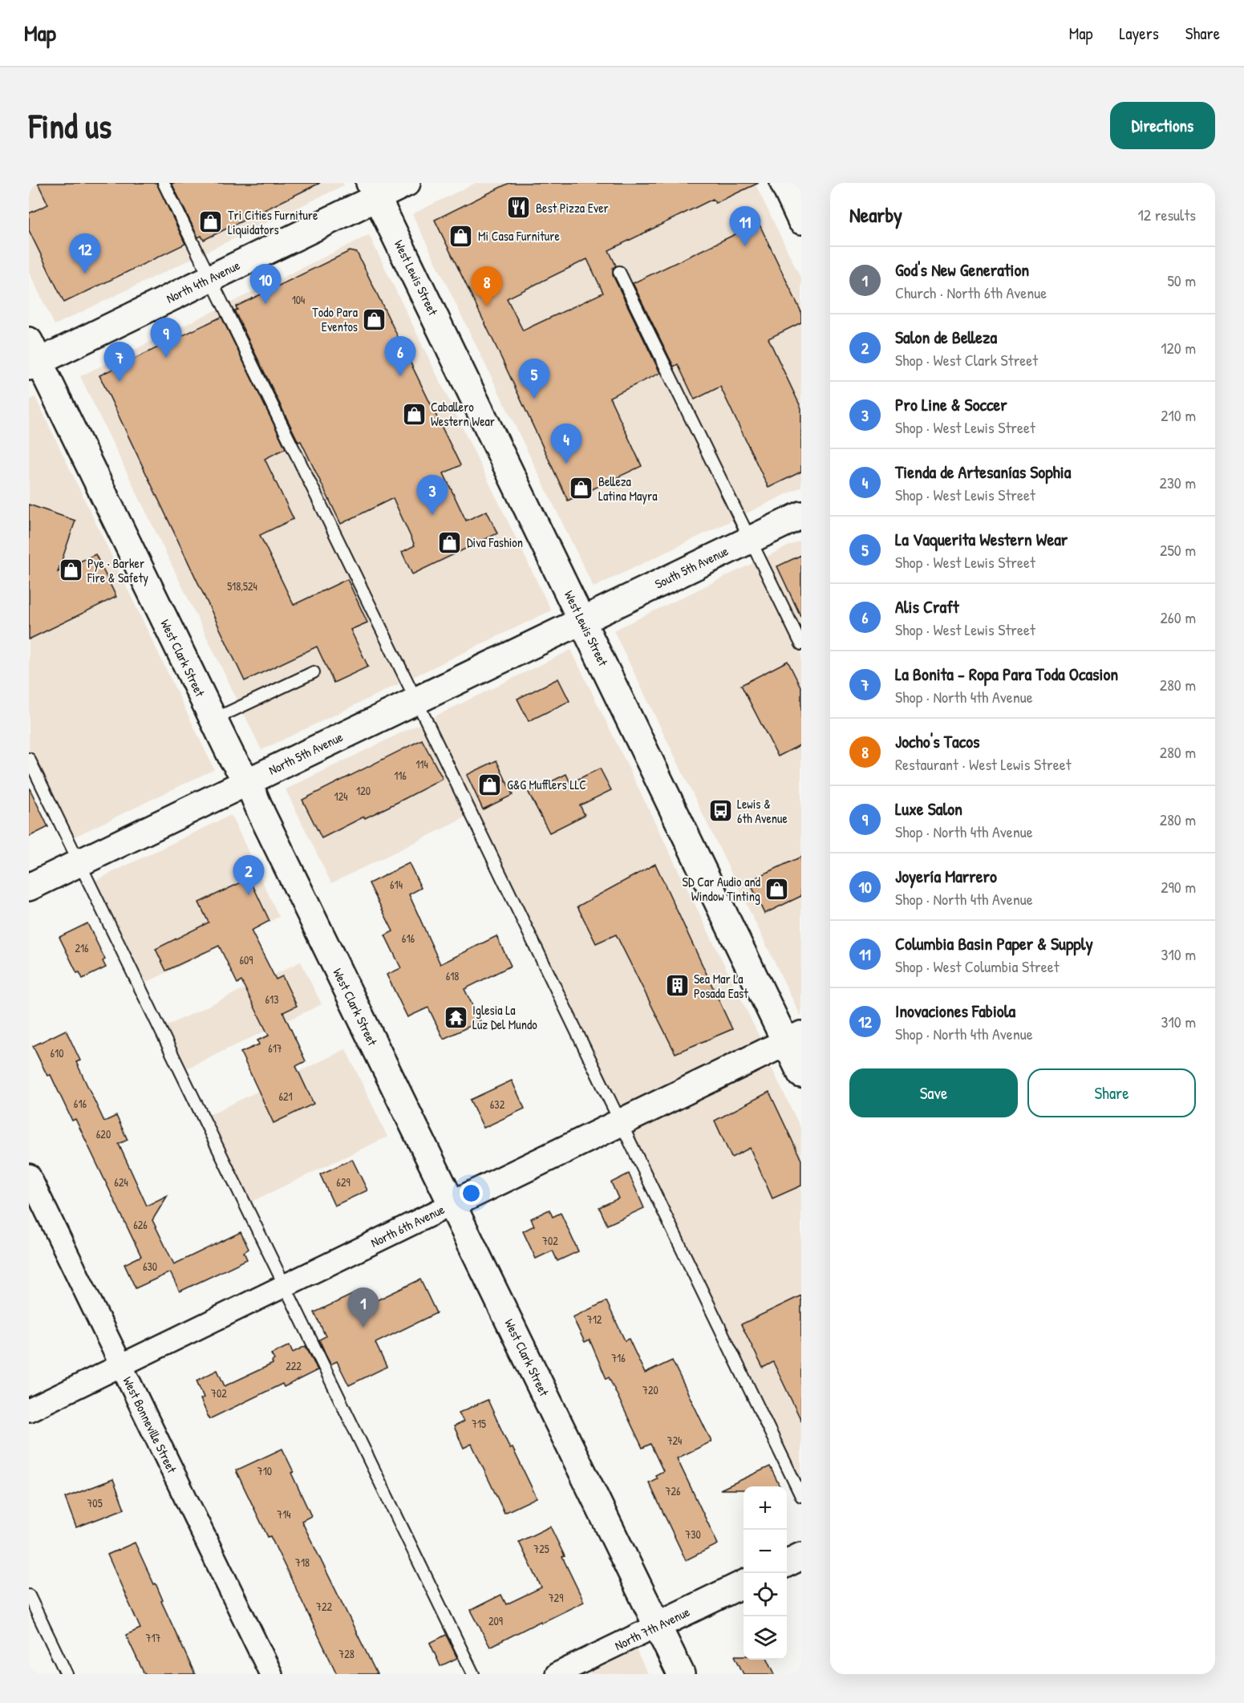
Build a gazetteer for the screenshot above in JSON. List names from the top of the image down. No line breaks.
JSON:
{"streets":{"street":["West Lewis Street","North 4th Avenue","South 5th Avenue","West Clark Street","North 5th Avenue","North 6th Avenue","West Bonneville Street","North 7th Avenue"]},"crossings":[["West Lewis Street","North 4th Avenue"],["West Lewis Street","South 5th Avenue"],["West Lewis Street","North 5th Avenue"],["West Lewis Street","North 6th Avenue"],["North 4th Avenue","West Clark Street"],["South 5th Avenue","North 5th Avenue"],["West Clark Street","North 5th Avenue"],["West Clark Street","North 6th Avenue"],["West Clark Street","North 7th Avenue"],["North 6th Avenue","West Bonneville Street"]],"places":{"restaurant":["Best Pizza Ever"],"shop":["Tri Cities Furniture Liquidators","Mi Casa Furniture","Todo Para Eventos","Caballero Western Wear","Belleza Latina Mayra","Diva Fashion","Pye · Barker Fire & Safety","G&G Mufflers LLC","SD Car Audio and Window Tinting"],"bus stop":["Lewis & 6th Avenue"],"building":["Sea Mar La Posada East"],"temple":["Iglesia La Luz Del Mundo"]},"house_numbers":["104","518,524","114","116","120","124","614","616","216","609","618","613","617","610","621","616","632","620","624","629","626","702","630","712","716","222","720","702","715","724","710","726","705","714","730","725","718","729","722","209","717","728"],"page":{"header":"Map","nav":["Map","Layers","Share"],"buttons":["Directions",["Save","Share"]],"title":"Find us","heading":["Nearby","12 results"],"pins":["11","12","10","8","9","6","7","5","4","3","2","1"],"list":[{"mark":"1","name":"God's New Generation","note":"Church · North 6th Avenue","value":"50 m"},{"mark":"2","name":"Salon de Belleza","note":"Shop · West Clark Street","value":"120 m"},{"mark":"3","name":"Pro Line & Soccer","note":"Shop · West Lewis Street","value":"210 m"},{"mark":"4","name":"Tienda de Artesanías Sophia","note":"Shop · West Lewis Street","value":"230 m"},{"mark":"5","name":"La Vaquerita Western Wear","note":"Shop · West Lewis Street","value":"250 m"},{"mark":"6","name":"Alis Craft","note":"Shop · West Lewis Street","value":"260 m"},{"mark":"7","name":"La Bonita - Ropa Para Toda Ocasion","note":"Shop · North 4th Avenue","value":"280 m"},{"mark":"8","name":"Jocho's Tacos","note":"Restaurant · West Lewis Street","value":"280 m"},{"mark":"9","name":"Luxe Salon","note":"Shop · North 4th Avenue","value":"280 m"},{"mark":"10","name":"Joyería Marrero","note":"Shop · North 4th Avenue","value":"290 m"},{"mark":"11","name":"Columbia Basin Paper & Supply","note":"Shop · West Columbia Street","value":"310 m"},{"mark":"12","name":"Inovaciones Fabiola","note":"Shop · North 4th Avenue","value":"310 m"}],"map_buttons":["+","−"]}}
